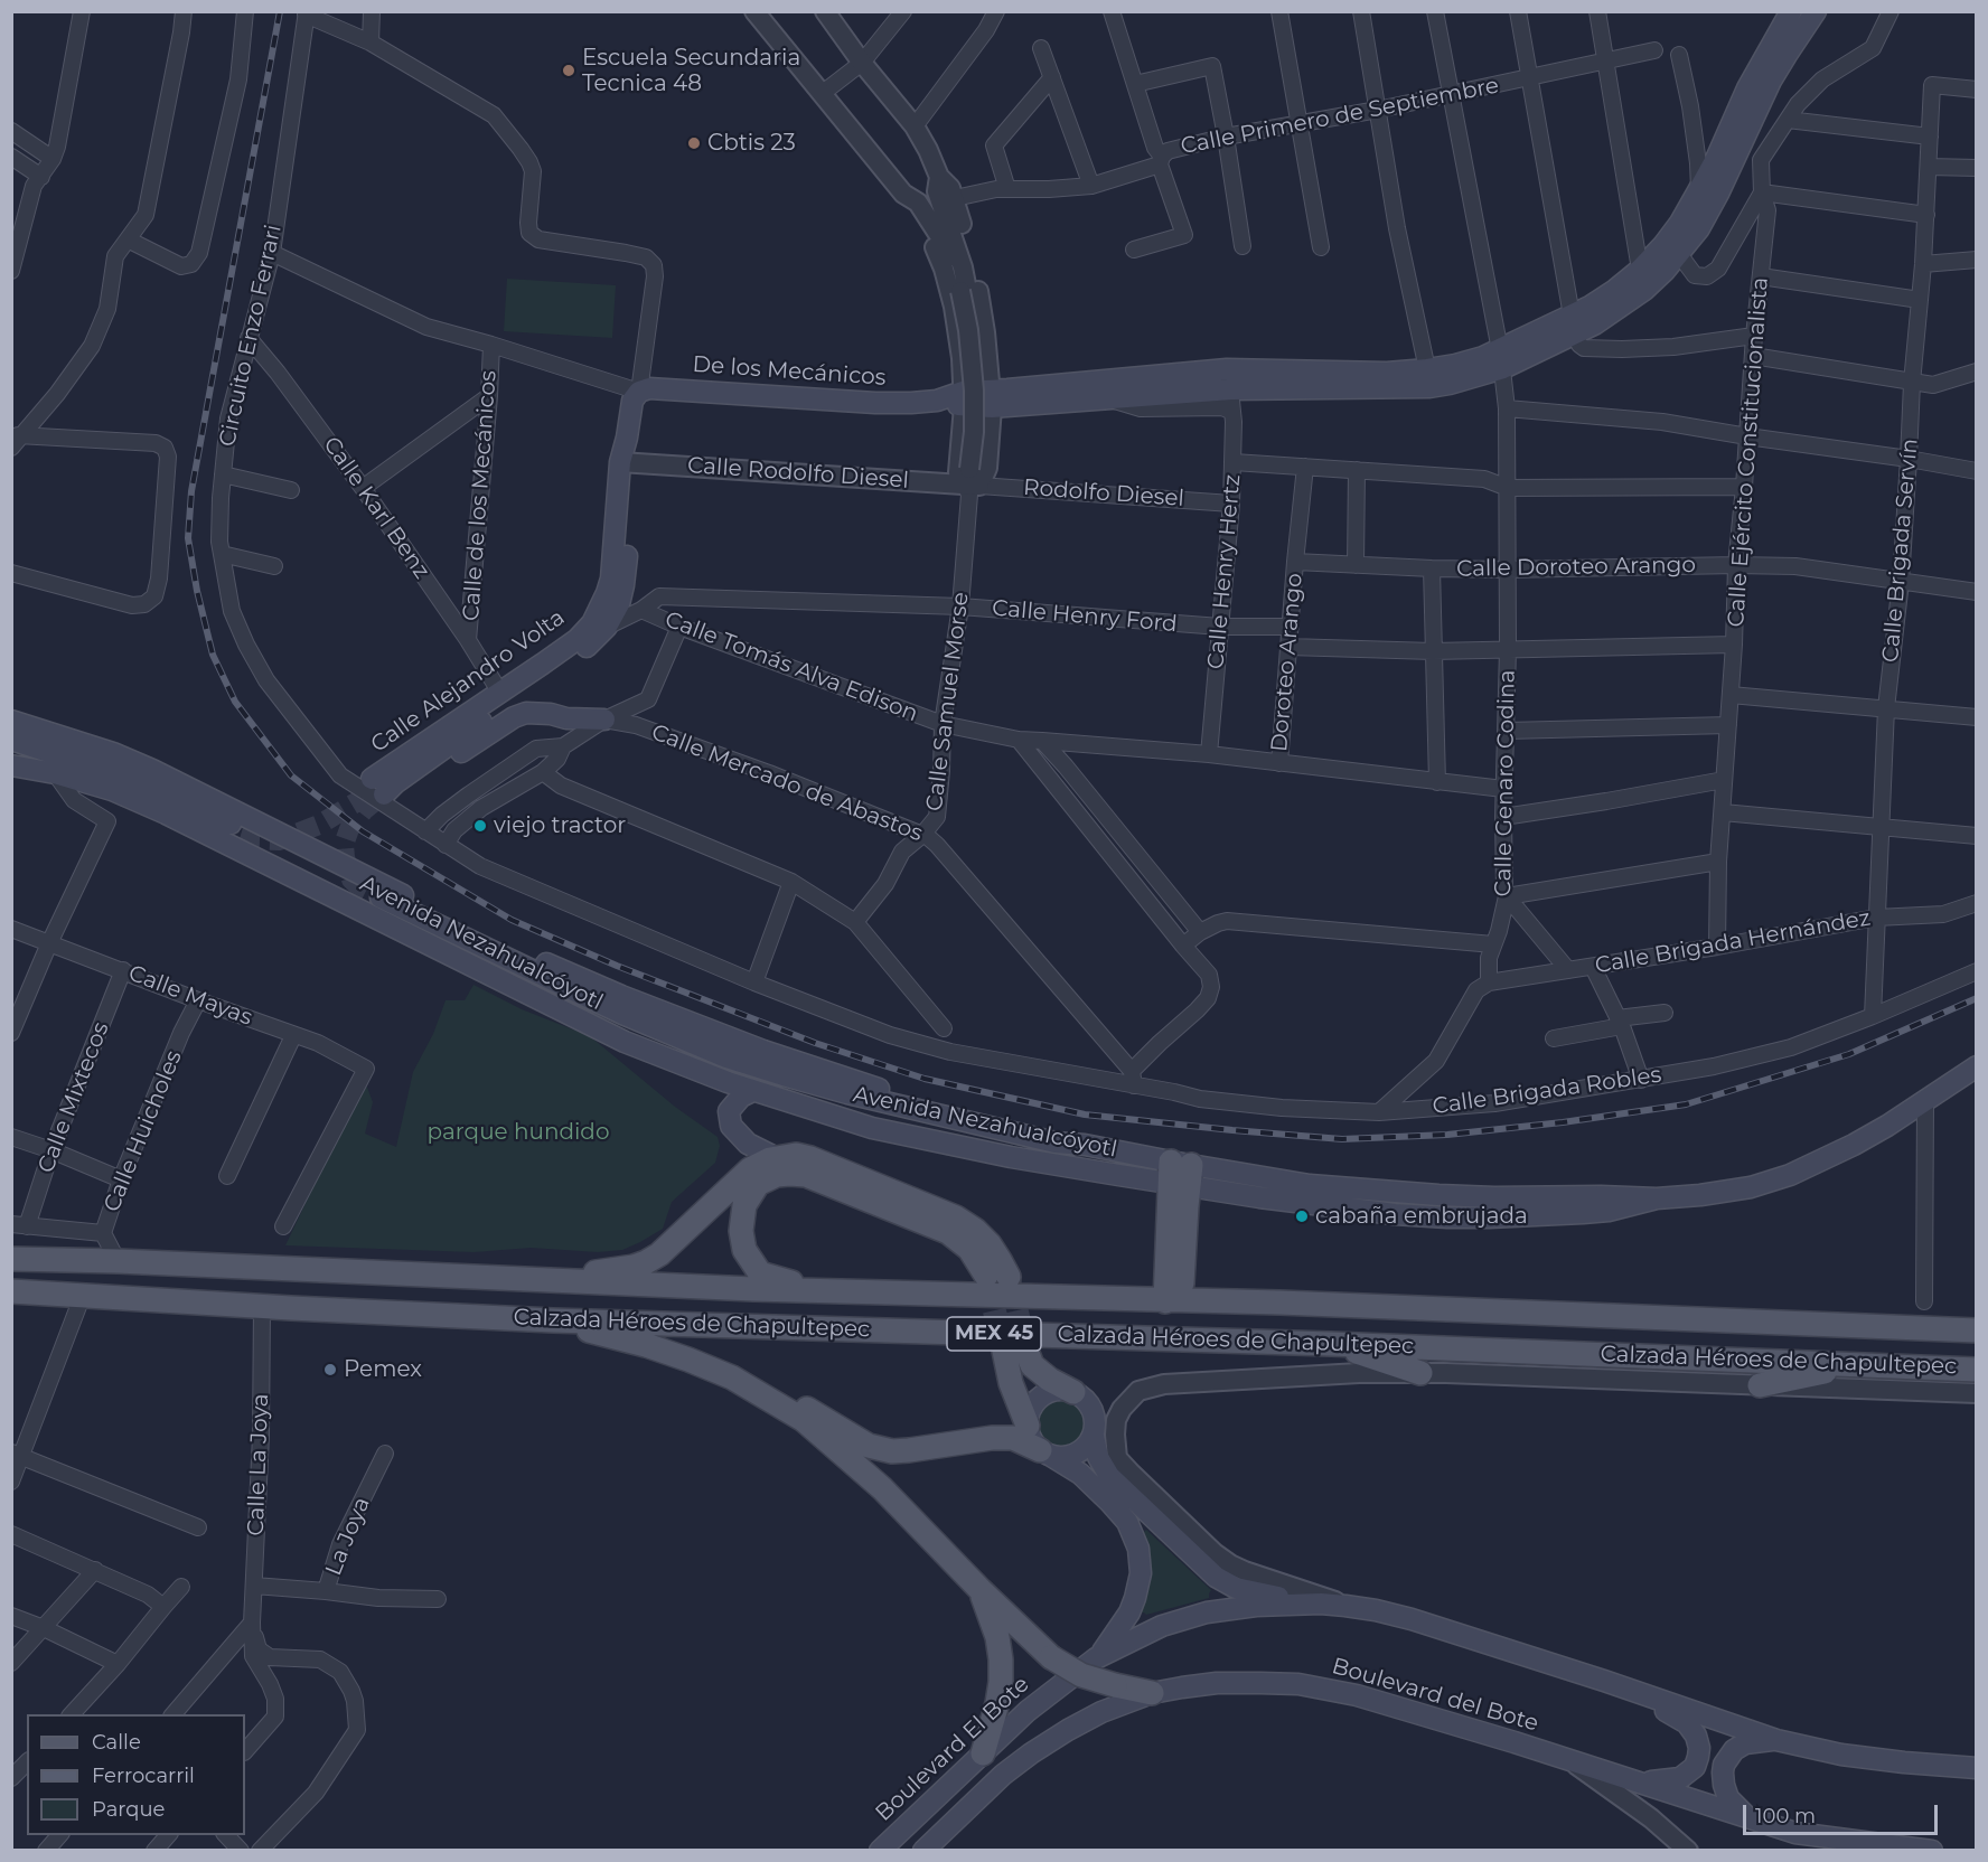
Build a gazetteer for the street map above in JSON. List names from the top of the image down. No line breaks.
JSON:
{"streets":{"main road":["De los Mecánicos","Calle Alejandro Volta","Avenida Nezahualcóyotl","Calzada Héroes de Chapultepec","MEX 45","Boulevard del Bote","Boulevard El Bote"],"street":["Calle Primero de Septiembre","Circuito Enzo Ferrari","Calle Ejército Constitucionalista","Calle Rodolfo Diesel","Rodolfo Diesel","Calle de los Mecánicos","Calle Karl Benz","Calle Brigada Servín","Calle Doroteo Arango","Calle Henry Hertz","Calle Henry Ford","Doroteo Arango","Calle Tomás Alva Edison","Calle Samuel Morse","Calle Mercado de Abastos","Calle Genaro Codina","Calle Brigada Hernández","Calle Mayas","Calle Brigada Robles","Calle Mixtecos","Calle Huicholes","Calle La Joya","La Joya"]},"crossings":[["Calle Primero de Septiembre","Calle Samuel Morse"],["Calle Primero de Septiembre","Calle Genaro Codina"],["Circuito Enzo Ferrari","Calle Karl Benz"],["Circuito Enzo Ferrari","Calle Brigada Robles"],["De los Mecánicos","Calle de los Mecánicos"],["De los Mecánicos","Calle Alejandro Volta"],["Calle Ejército Constitucionalista","Calle Doroteo Arango"],["Calle Ejército Constitucionalista","Calle Brigada Hernández"],["Calle Rodolfo Diesel","Rodolfo Diesel"],["Calle Rodolfo Diesel","Calle Alejandro Volta"],["Calle Rodolfo Diesel","Calle Samuel Morse"],["Rodolfo Diesel","Calle Henry Hertz"],["Rodolfo Diesel","Calle Samuel Morse"],["Calle de los Mecánicos","Calle Karl Benz"],["Calle de los Mecánicos","Calle Alejandro Volta"],["Calle Brigada Servín","Calle Doroteo Arango"],["Calle Brigada Servín","Calle Brigada Hernández"],["Calle Brigada Servín","Calle Brigada Robles"],["Calle Doroteo Arango","Doroteo Arango"],["Calle Doroteo Arango","Calle Genaro Codina"],["Calle Henry Hertz","Calle Henry Ford"],["Calle Henry Hertz","Calle Tomás Alva Edison"],["Calle Henry Ford","Doroteo Arango"],["Calle Henry Ford","Calle Tomás Alva Edison"],["Calle Henry Ford","Calle Samuel Morse"],["Doroteo Arango","Calle Tomás Alva Edison"],["Calle Tomás Alva Edison","Calle Alejandro Volta"],["Calle Tomás Alva Edison","Calle Samuel Morse"],["Calle Tomás Alva Edison","Calle Genaro Codina"],["Calle Samuel Morse","Calle Mercado de Abastos"],["Calle Mercado de Abastos","Calle Brigada Robles"],["Calle Genaro Codina","Calle Brigada Hernández"],["Calle Mayas","Calle Mixtecos"],["Calle Mayas","Calle Huicholes"],["Calle Huicholes","Calzada Héroes de Chapultepec"],["Calzada Héroes de Chapultepec","Calle La Joya"],["Calle La Joya","La Joya"]],"parks":["parque hundido"],"places":["Escuela Secundaria Tecnica 48","Cbtis 23","viejo tractor","cabaña embrujada","Pemex"],"legend":["Calle","Ferrocarril","Parque"],"scale_bar":"100 m"}
